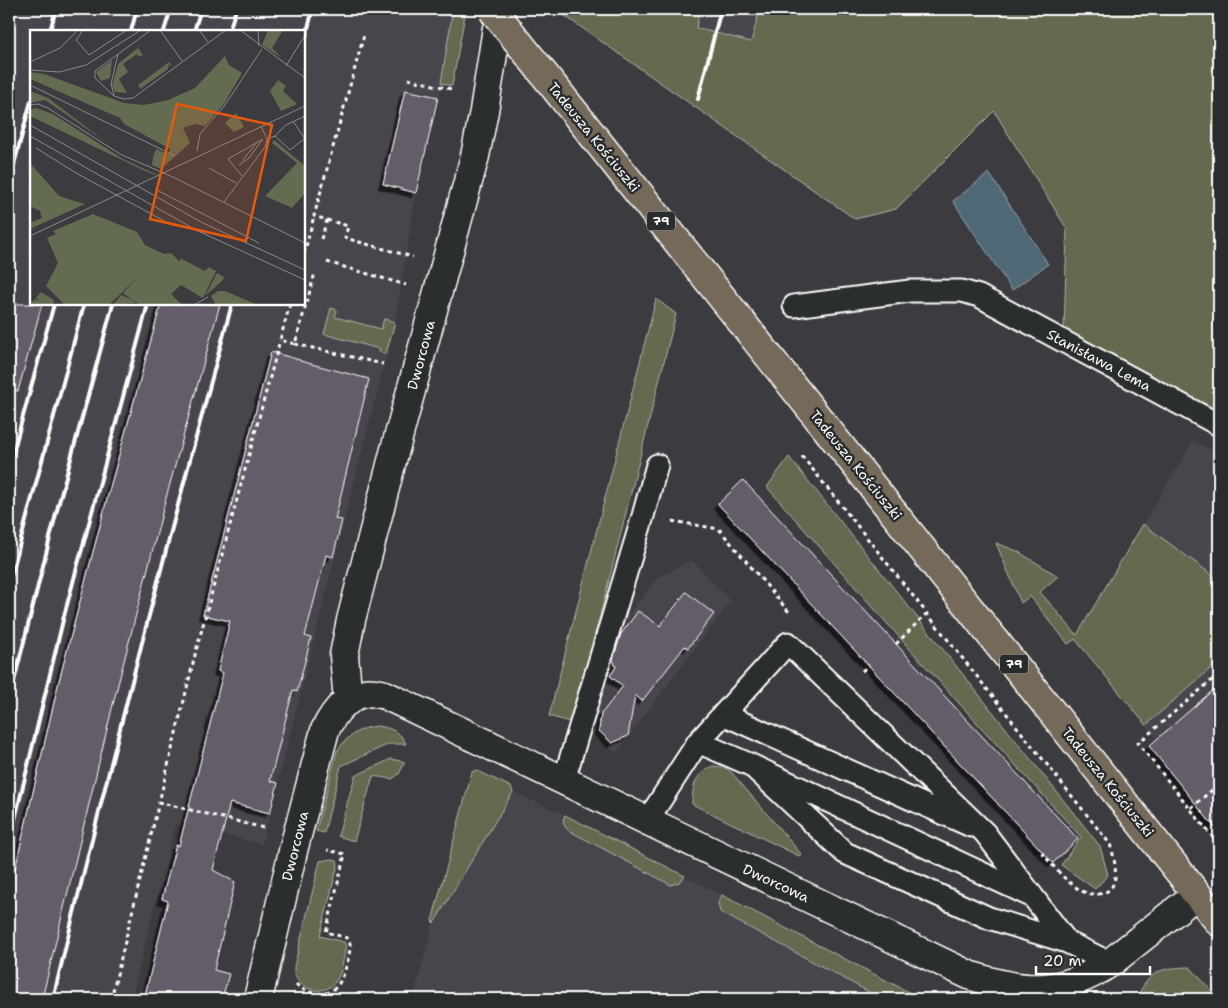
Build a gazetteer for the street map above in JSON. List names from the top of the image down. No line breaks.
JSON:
{"streets":{"main road":["Tadeusza Kościuszki","79"],"street":["Dworcowa"],"lane":["Stanisława Lema"]},"crossings":[["Tadeusza Kościuszki","Dworcowa"]],"scale_bar":"20 m"}
